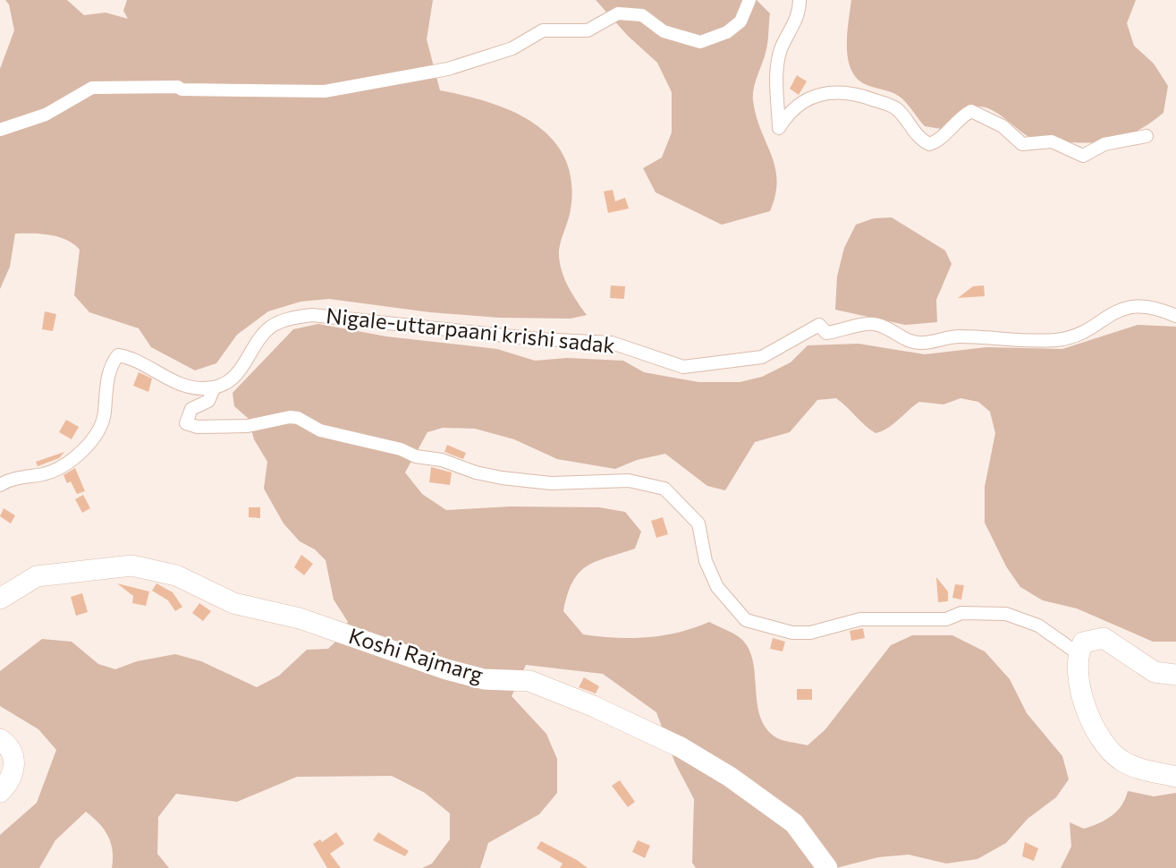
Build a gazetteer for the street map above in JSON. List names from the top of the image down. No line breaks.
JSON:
{"streets":{"main road":["Koshi Rajmarg"],"street":["Nigale-uttarpaani krishi sadak"]}}
